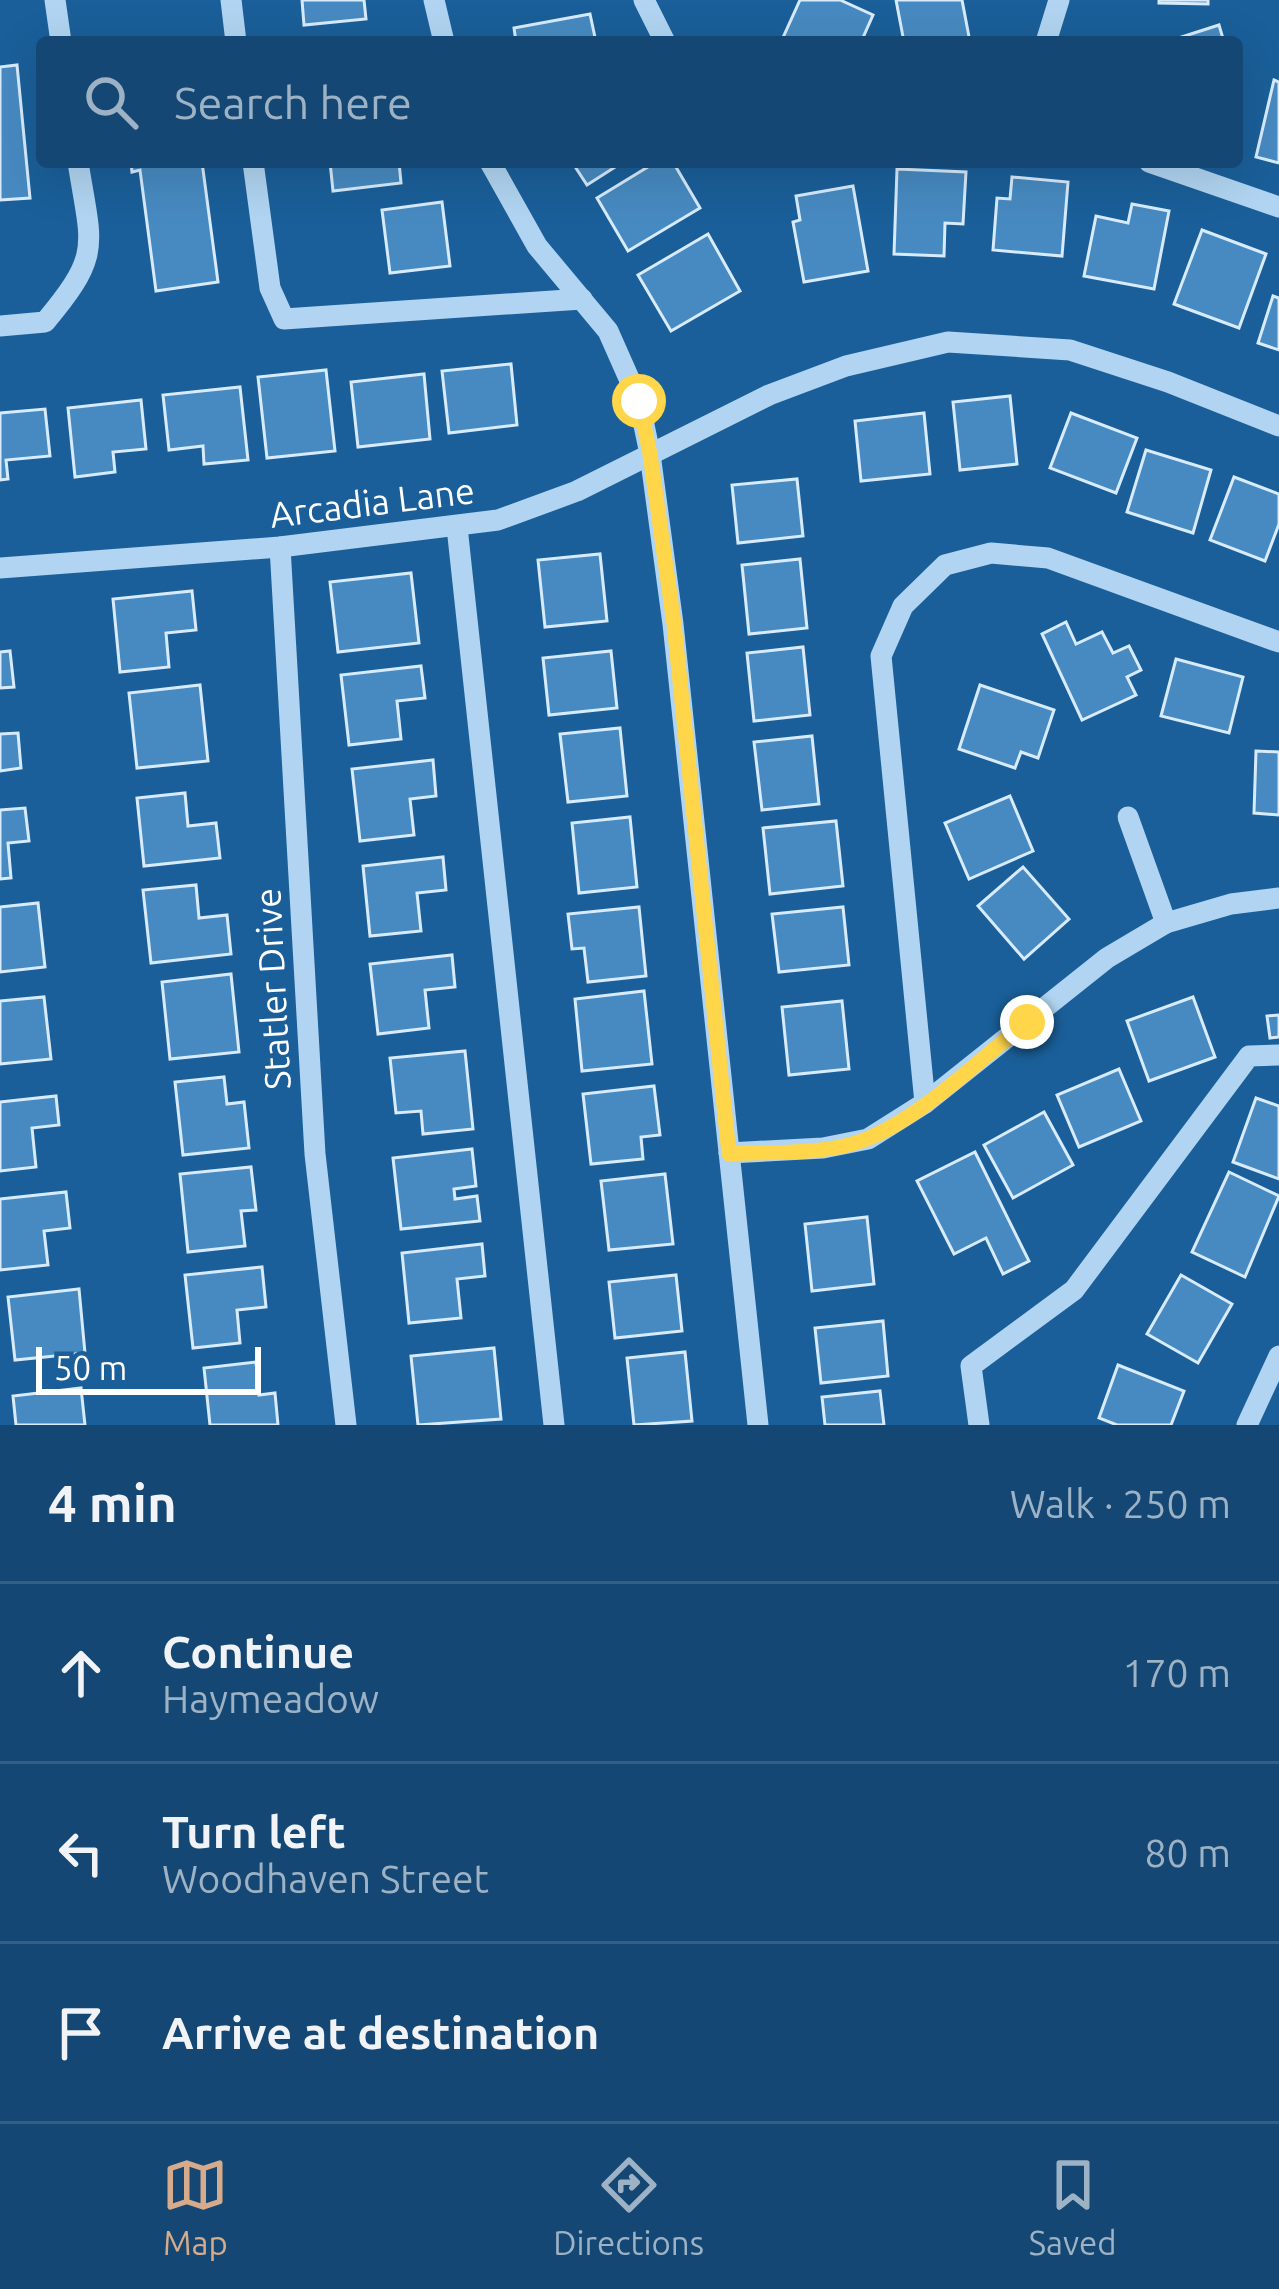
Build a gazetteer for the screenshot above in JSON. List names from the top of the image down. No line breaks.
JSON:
{"streets":{"street":["Arcadia Lane","Statler Drive"]},"crossings":[["Arcadia Lane","Statler Drive"]],"scale_bar":"50 m","page":{"search":"Search here","scale":"50 m","heading":["4 min","Walk · 250 m"],"list":[["Continue","Haymeadow","170 m"],["Turn left","Woodhaven Street","80 m"],"Arrive at destination"],"nav":["Map","Directions","Saved"]}}
